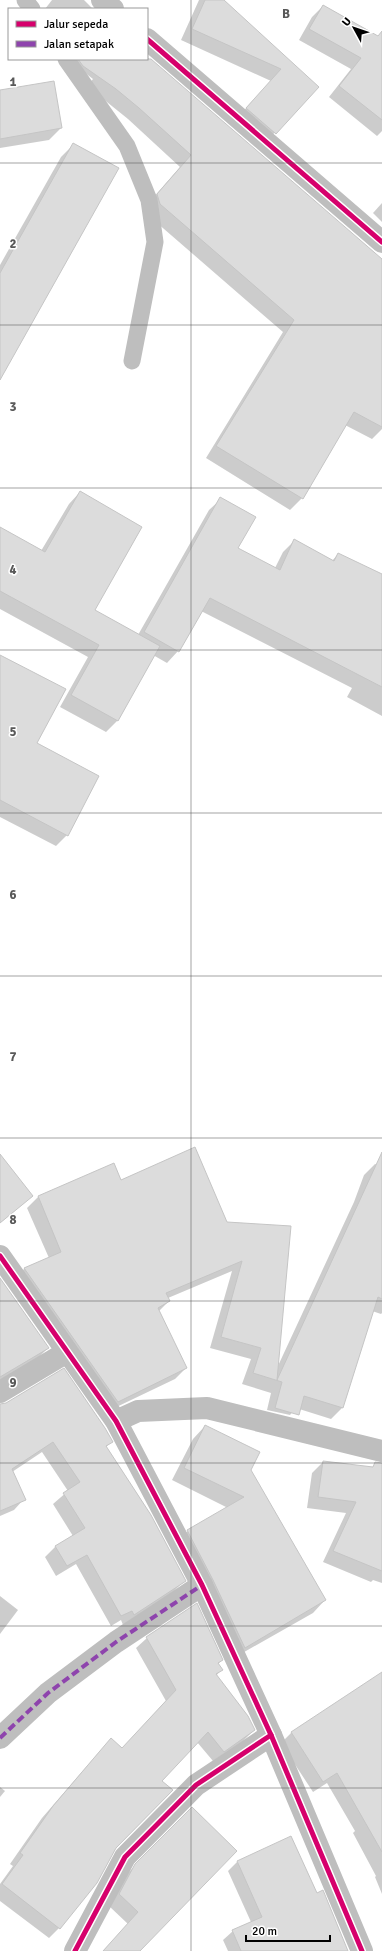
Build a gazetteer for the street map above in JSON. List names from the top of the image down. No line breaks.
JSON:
{"legend":["Jalur sepeda","Jalan setapak"],"scale_bar":"20 m","north":"top left","grid":{"columns":["B"],"rows":["1","2","3","4","5","6","7","8","9"]}}
